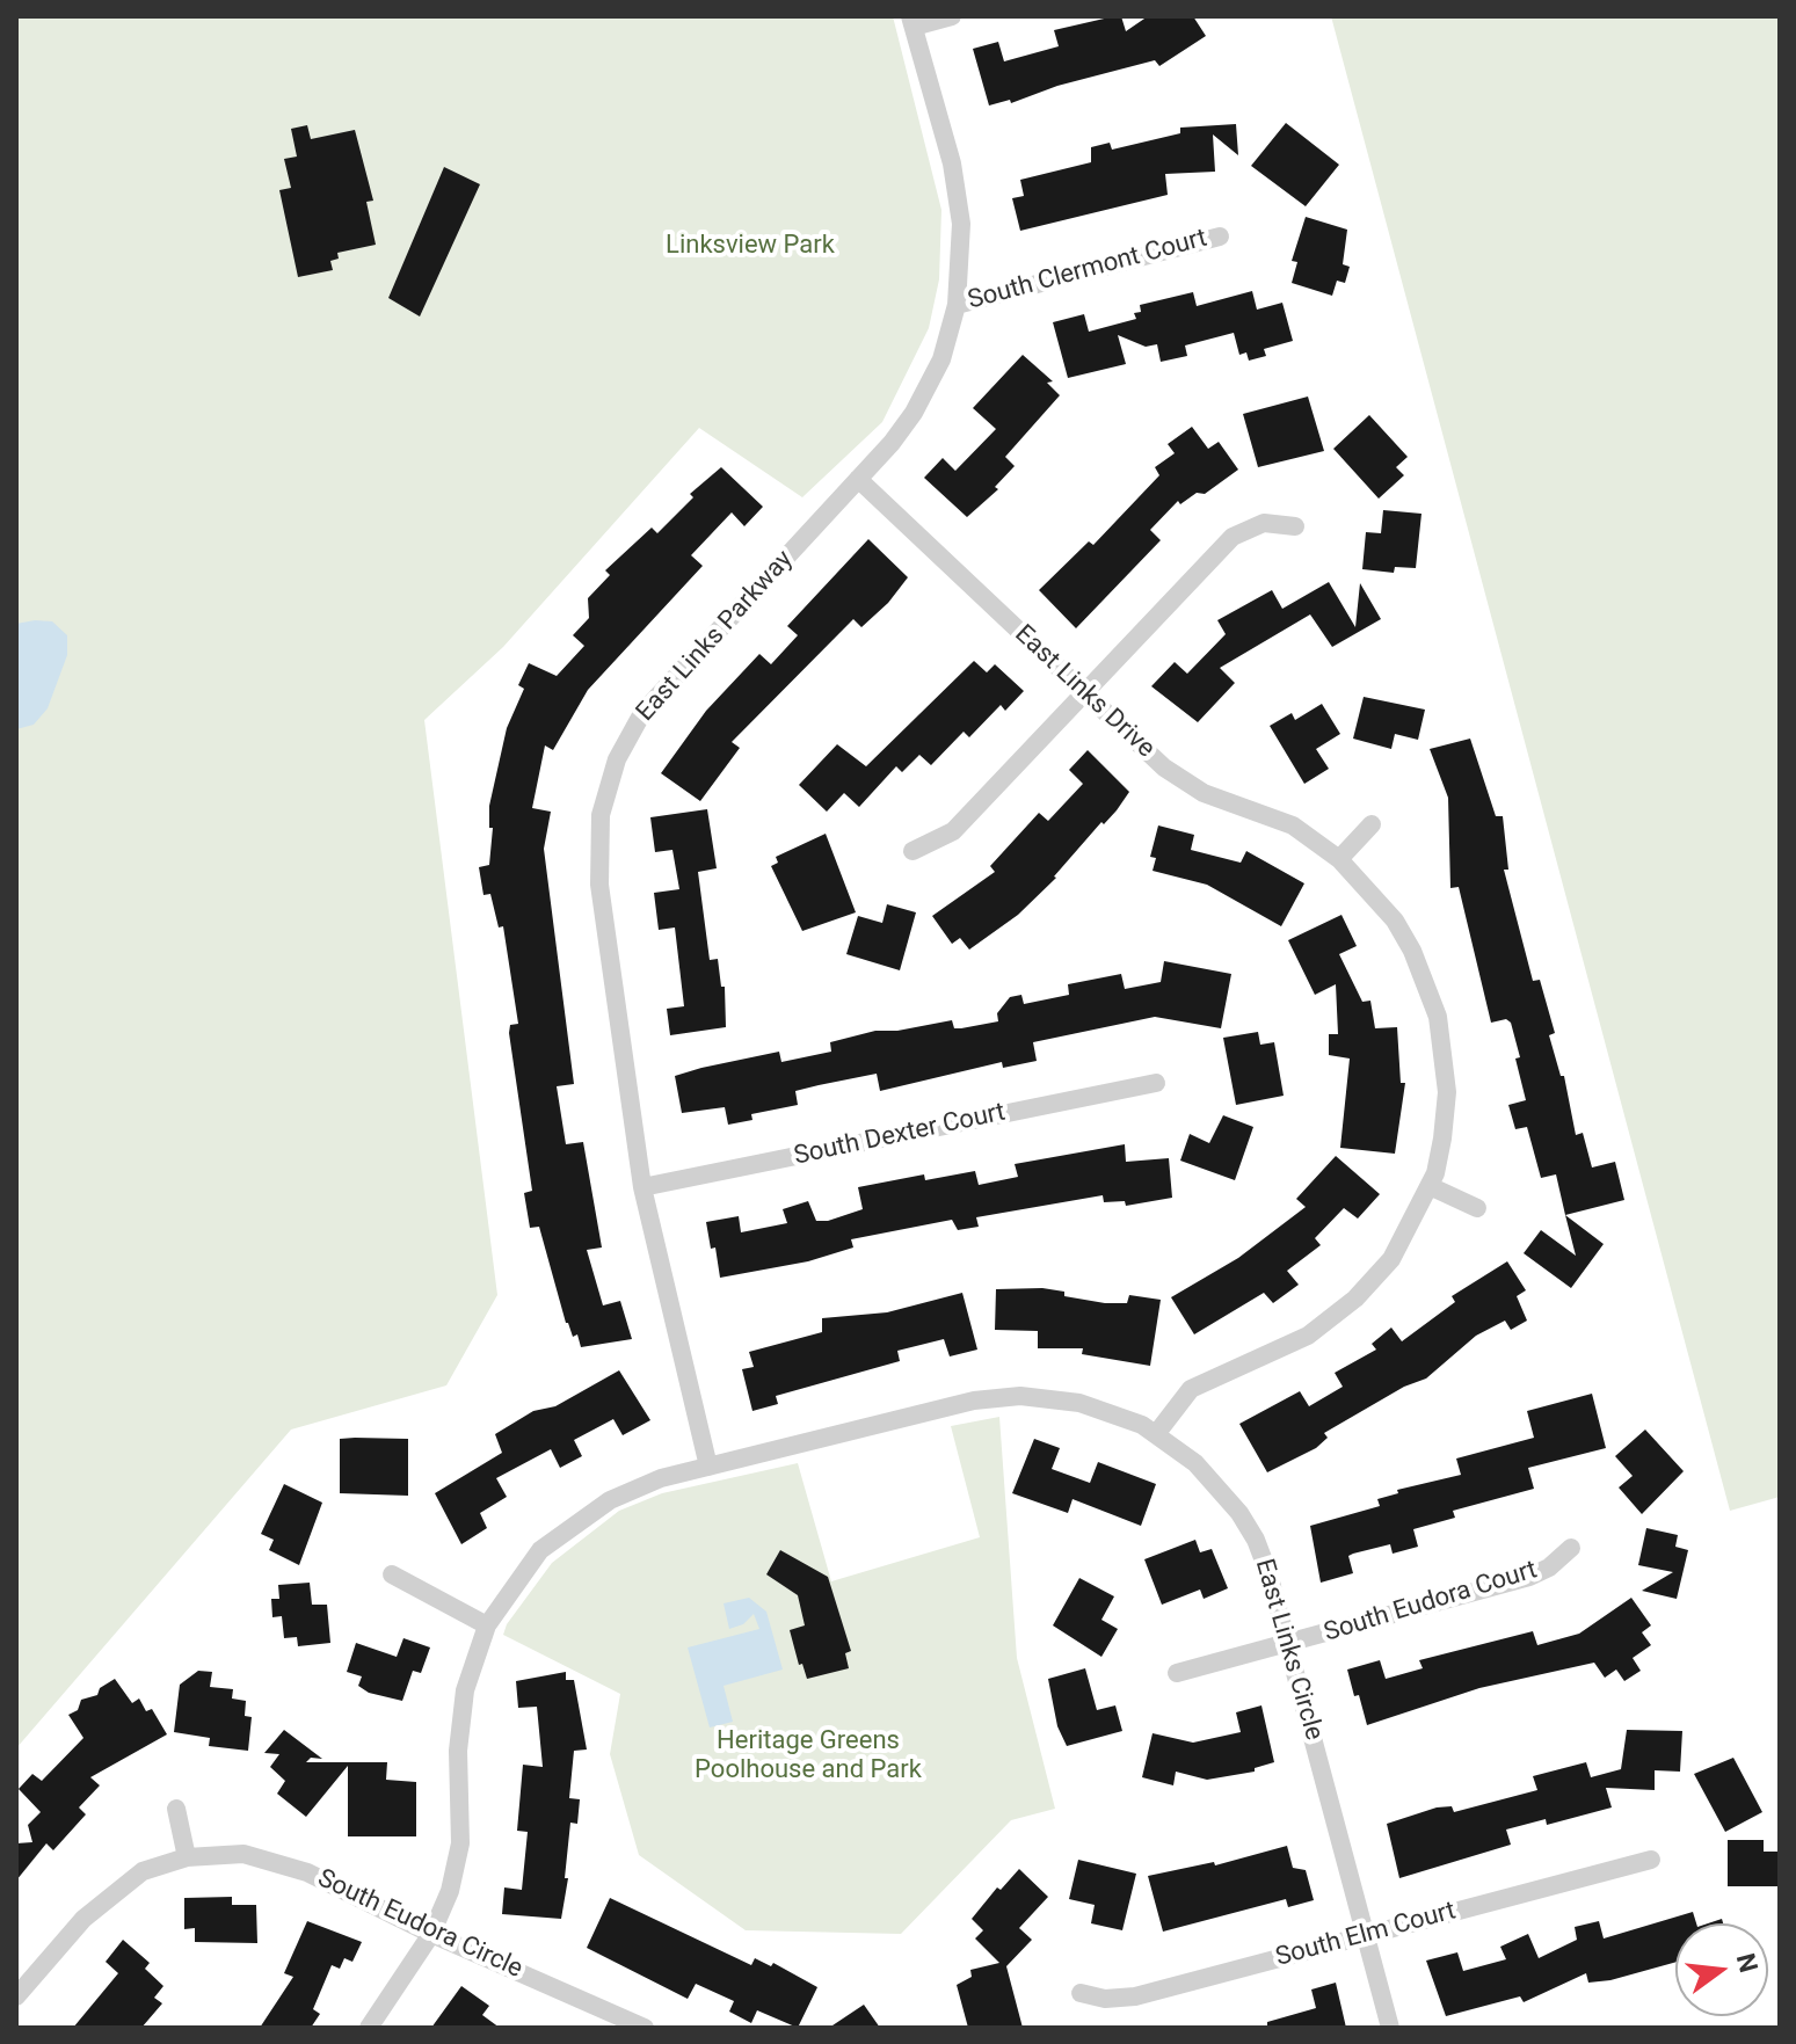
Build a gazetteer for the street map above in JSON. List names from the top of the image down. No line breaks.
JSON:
{"streets":{"street":["South Clermont Court","East Links Parkway","East Links Drive","South Dexter Court","South Eudora Court","East Links Circle","South Eudora Circle","South Elm Court"]},"crossings":[["South Clermont Court","East Links Parkway"],["East Links Parkway","East Links Drive"],["East Links Parkway","South Dexter Court"],["East Links Parkway","East Links Circle"],["East Links Drive","East Links Circle"],["South Eudora Court","East Links Circle"],["East Links Circle","South Eudora Circle"],["East Links Circle","South Elm Court"]],"parks":["Linksview Park","Heritage Greens Poolhouse and Park"],"north":"right"}
